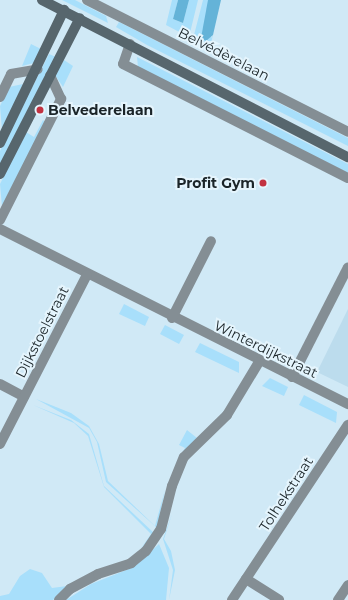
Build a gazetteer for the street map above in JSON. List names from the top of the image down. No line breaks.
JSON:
{"streets":{"street":["Belvédèrelaan","Dijkstoelstraat","Winterdijkstraat","Tolhekstraat"]},"crossings":[["Dijkstoelstraat","Winterdijkstraat"]],"places":["Belvederelaan","Profit Gym"]}
